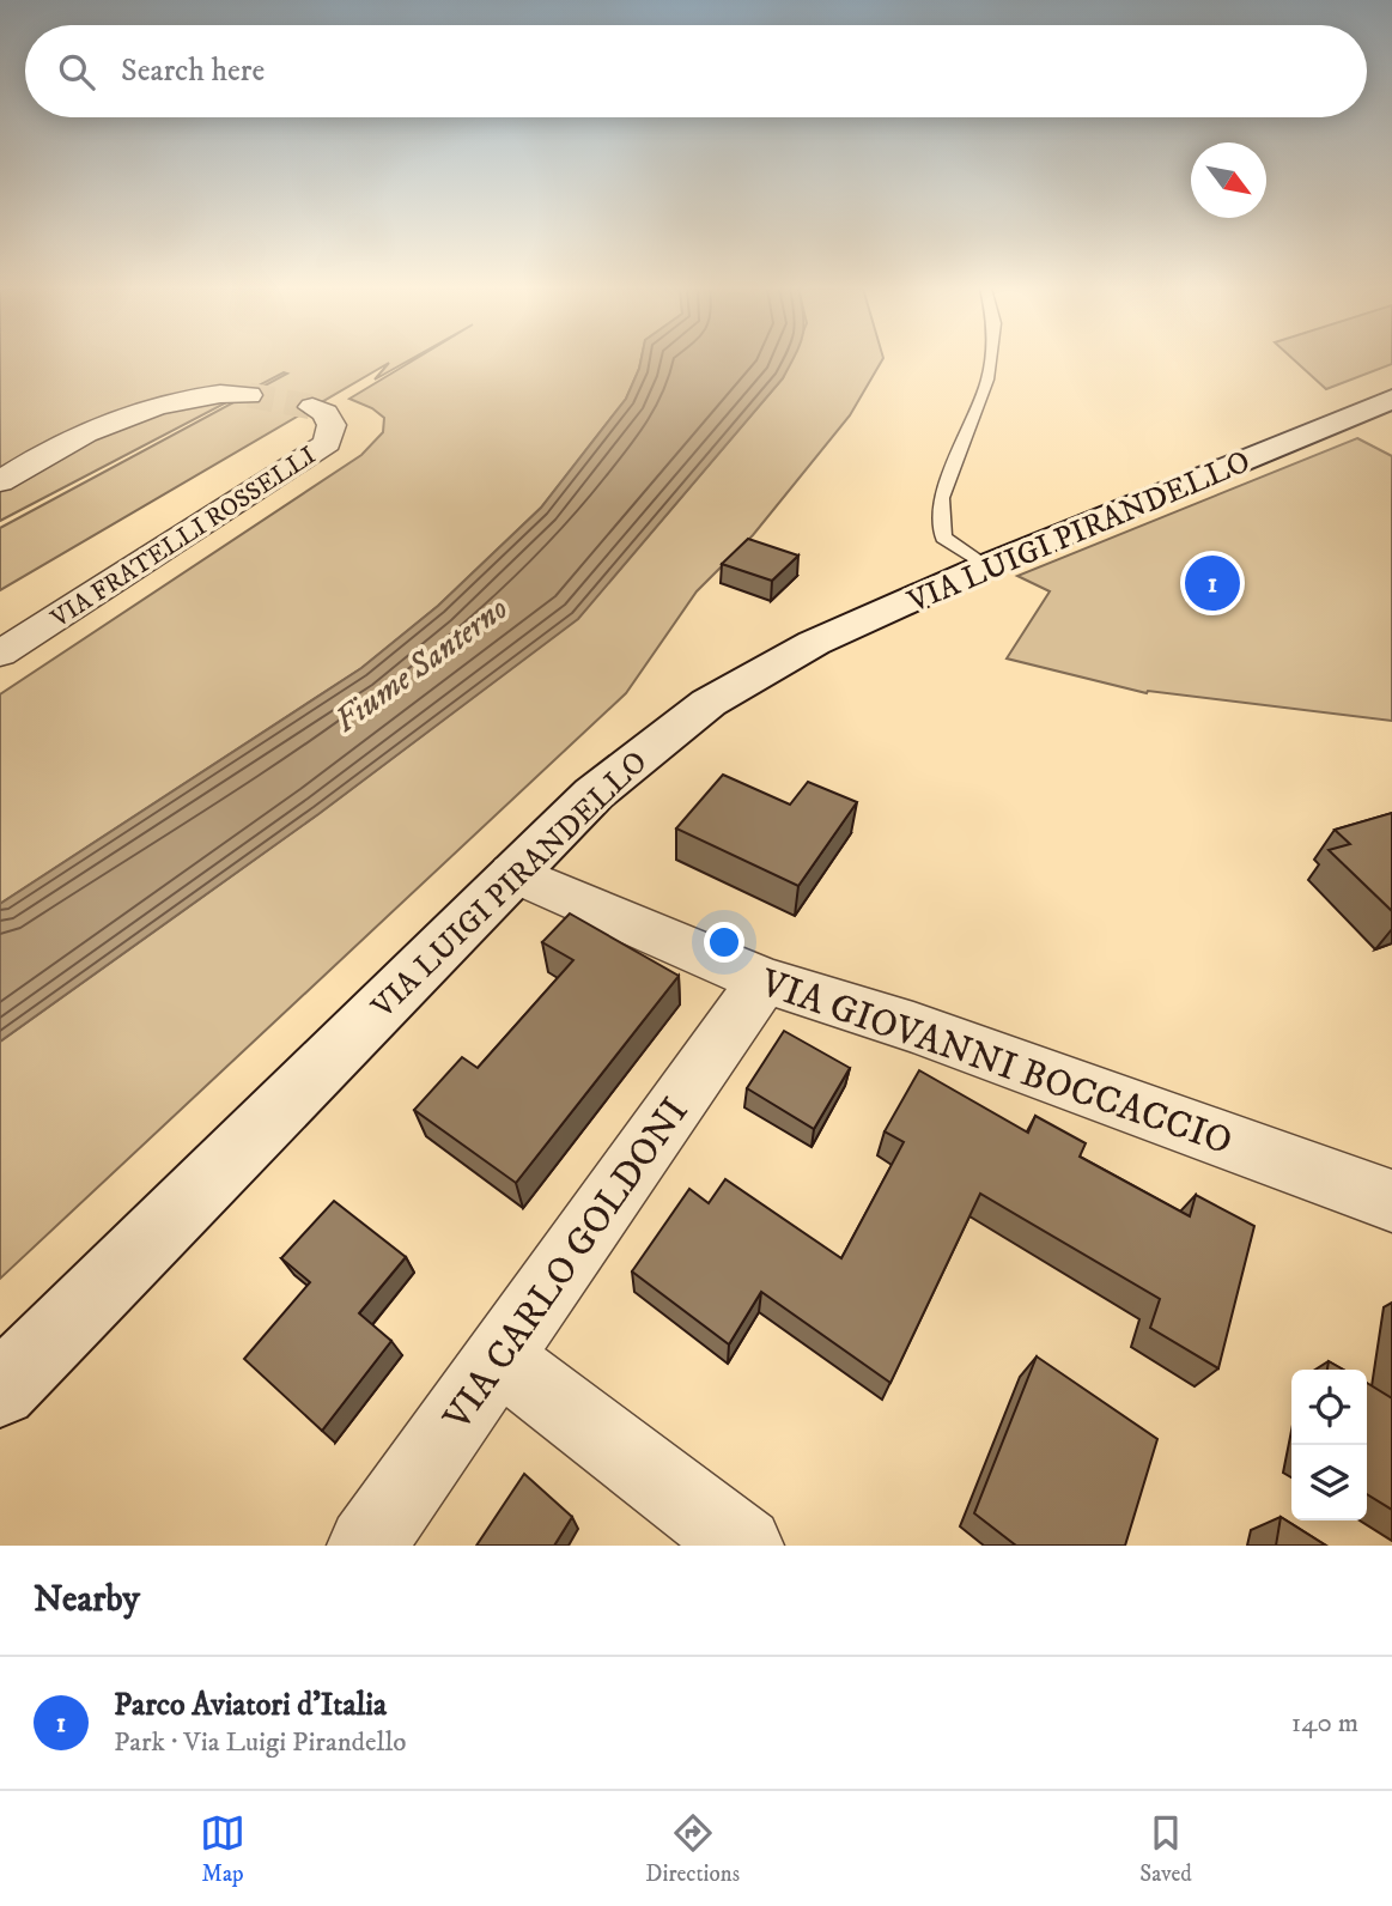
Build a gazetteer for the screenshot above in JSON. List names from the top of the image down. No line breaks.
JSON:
{"streets":{"street":["VIA LUIGI PIRANDELLO","VIA FRATELLI ROSSELLI","VIA GIOVANNI BOCCACCIO","VIA CARLO GOLDONI"]},"crossings":[["VIA LUIGI PIRANDELLO","VIA GIOVANNI BOCCACCIO"],["VIA GIOVANNI BOCCACCIO","VIA CARLO GOLDONI"]],"water":["Fiume Santerno"],"north":"bottom right","page":{"search":"Search here","pins":"1","heading":"Nearby","list":[{"mark":"1","name":"Parco Aviatori d'Italia","note":"Park · Via Luigi Pirandello","value":"140 m"}],"nav":["Map","Directions","Saved"]}}
